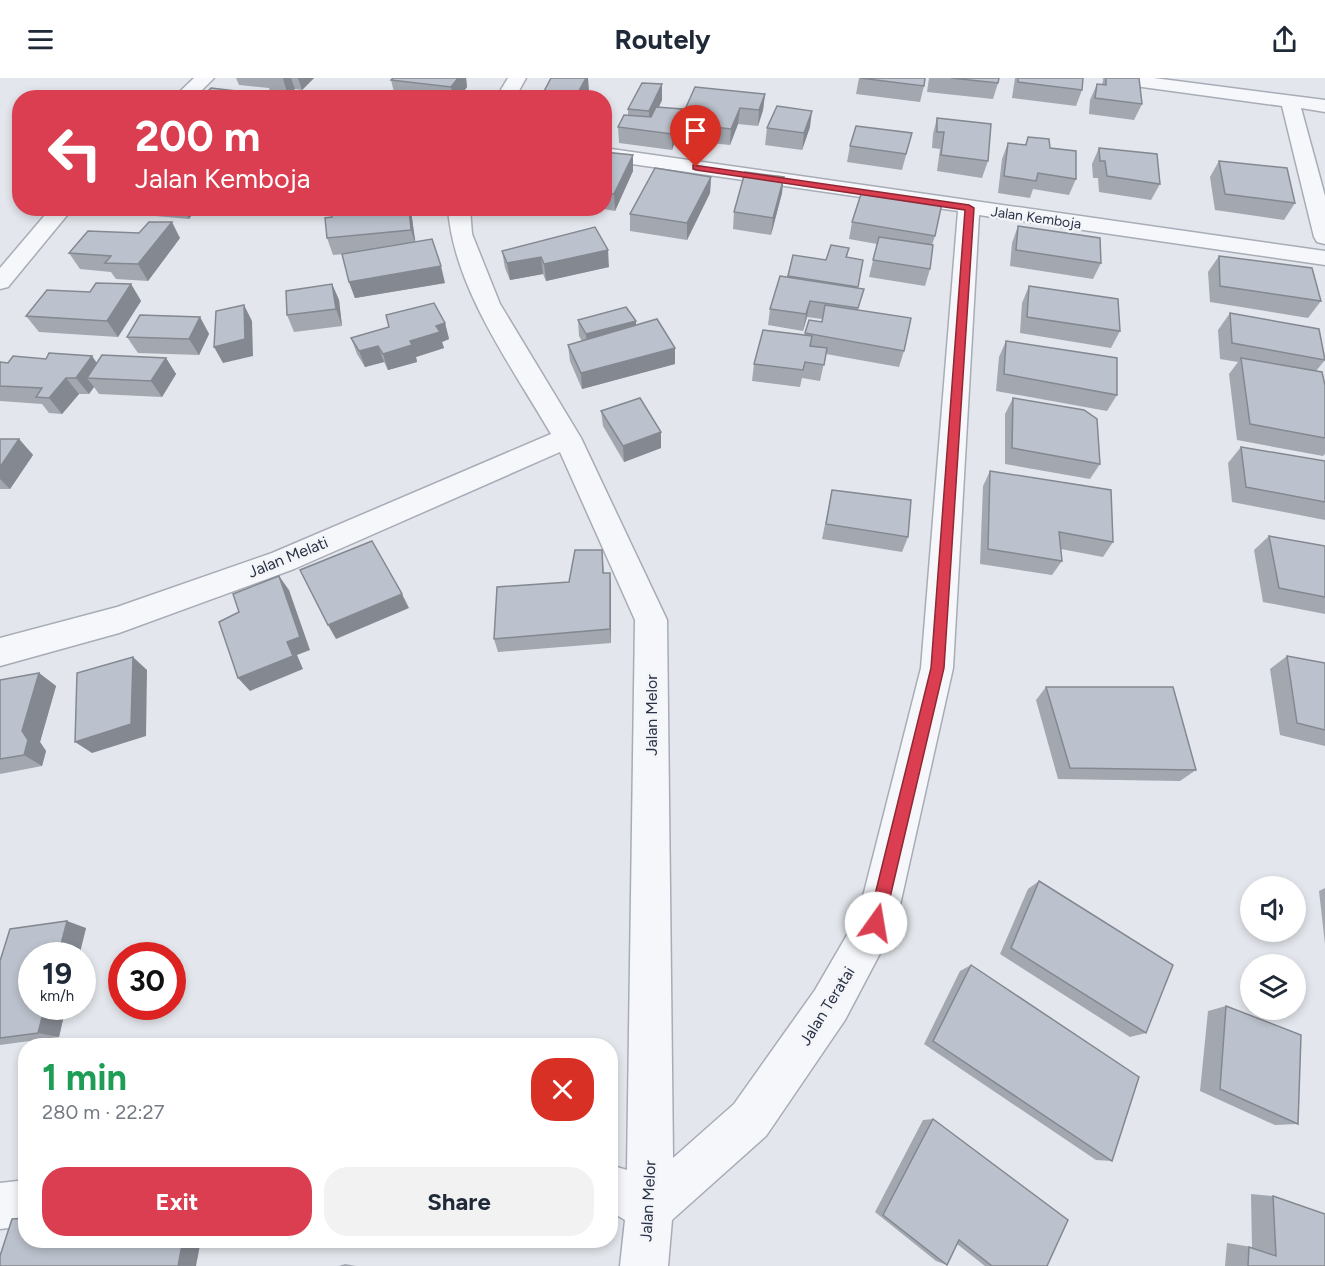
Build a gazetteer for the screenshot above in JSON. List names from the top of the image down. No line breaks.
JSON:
{"streets":{"street":["Jalan Kemboja","Jalan Melati","Jalan Melor","Jalan Teratai"]},"crossings":[["Jalan Kemboja","Jalan Teratai"],["Jalan Melati","Jalan Melor"],["Jalan Melor","Jalan Teratai"]],"page":{"header":"Routely","turn":["200 m","Jalan Kemboja"],"speed":"19 km/h","limit":"30","heading":["1 min","280 m · 22:27"],"buttons":["Exit","Share"]}}
